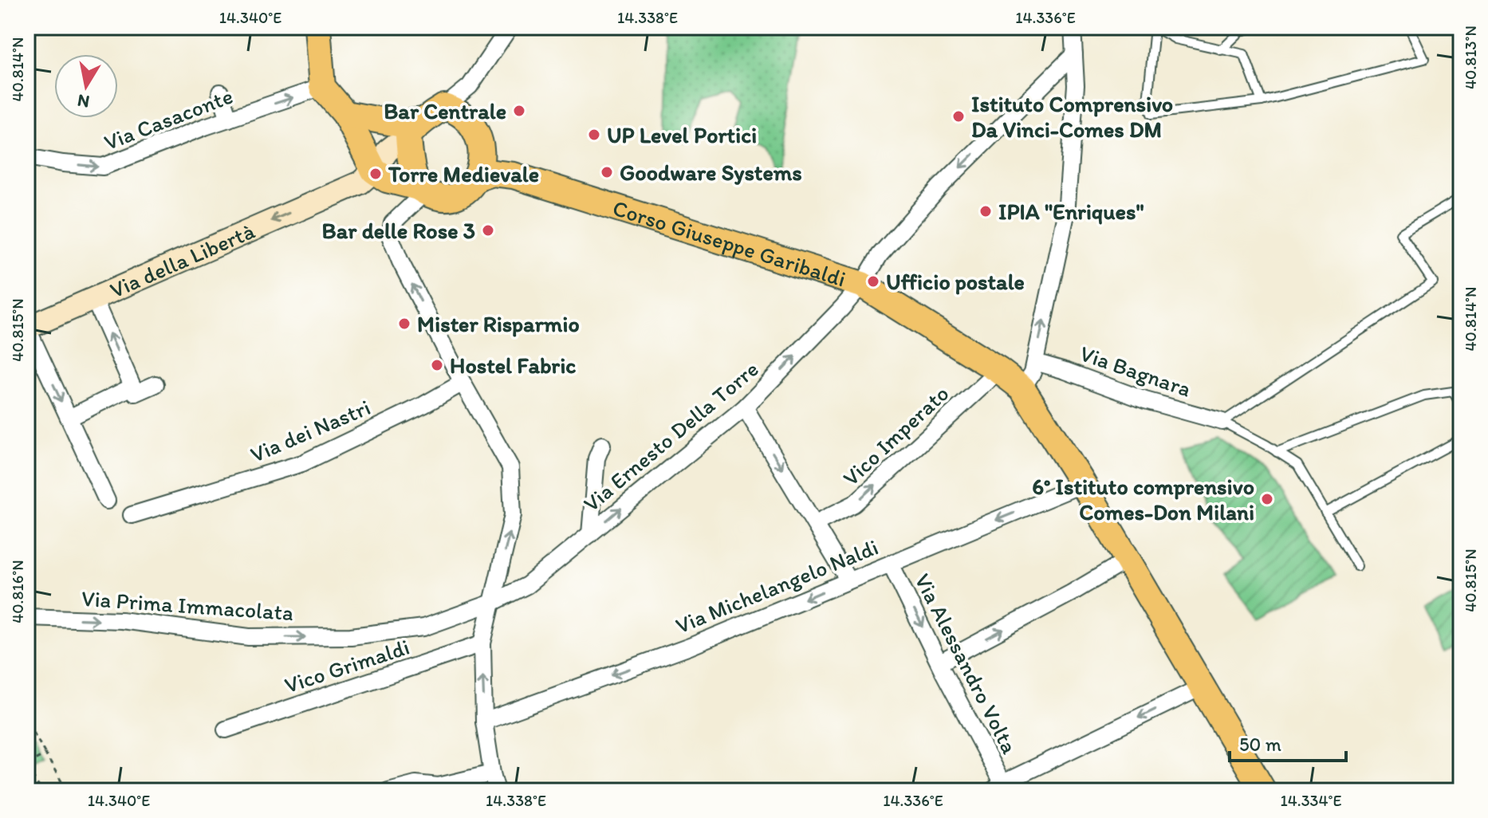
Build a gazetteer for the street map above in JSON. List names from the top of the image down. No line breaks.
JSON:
{"streets":{"main road":["Corso Giuseppe Garibaldi"],"street":["Via Casaconte","Via della Libertà","Via Bagnara","Via dei Nastri","Vico Imperato","Via Ernesto Della Torre","Via Michelangelo Naldi","Via Prima Immacolata","Via Alessandro Volta","Vico Grimaldi"]},"crossings":[["Corso Giuseppe Garibaldi","Via della Libertà"],["Corso Giuseppe Garibaldi","Vico Imperato"],["Corso Giuseppe Garibaldi","Via Ernesto Della Torre"],["Corso Giuseppe Garibaldi","Via Michelangelo Naldi"],["Via Ernesto Della Torre","Via Prima Immacolata"],["Via Michelangelo Naldi","Via Alessandro Volta"]],"one_way":["Via Casaconte","Via della Libertà","Vico Imperato","Via Prima Immacolata","Via Alessandro Volta"],"places":["Bar Centrale","Istituto Comprensivo Da Vinci-Comes DM","UP Level Portici","Goodware Systems","Torre Medievale","IPIA \"Enriques\"","Bar delle Rose 3","Ufficio postale","Mister Risparmio","Hostel Fabric","6° Istituto comprensivo Comes-Don Milani"],"scale_bar":"50 m","north":"bottom","coordinates":["14.340°E","14.338°E","14.336°E","40.813°N","40.814°N","40.815°N","40.816°N","14.334°E"]}
